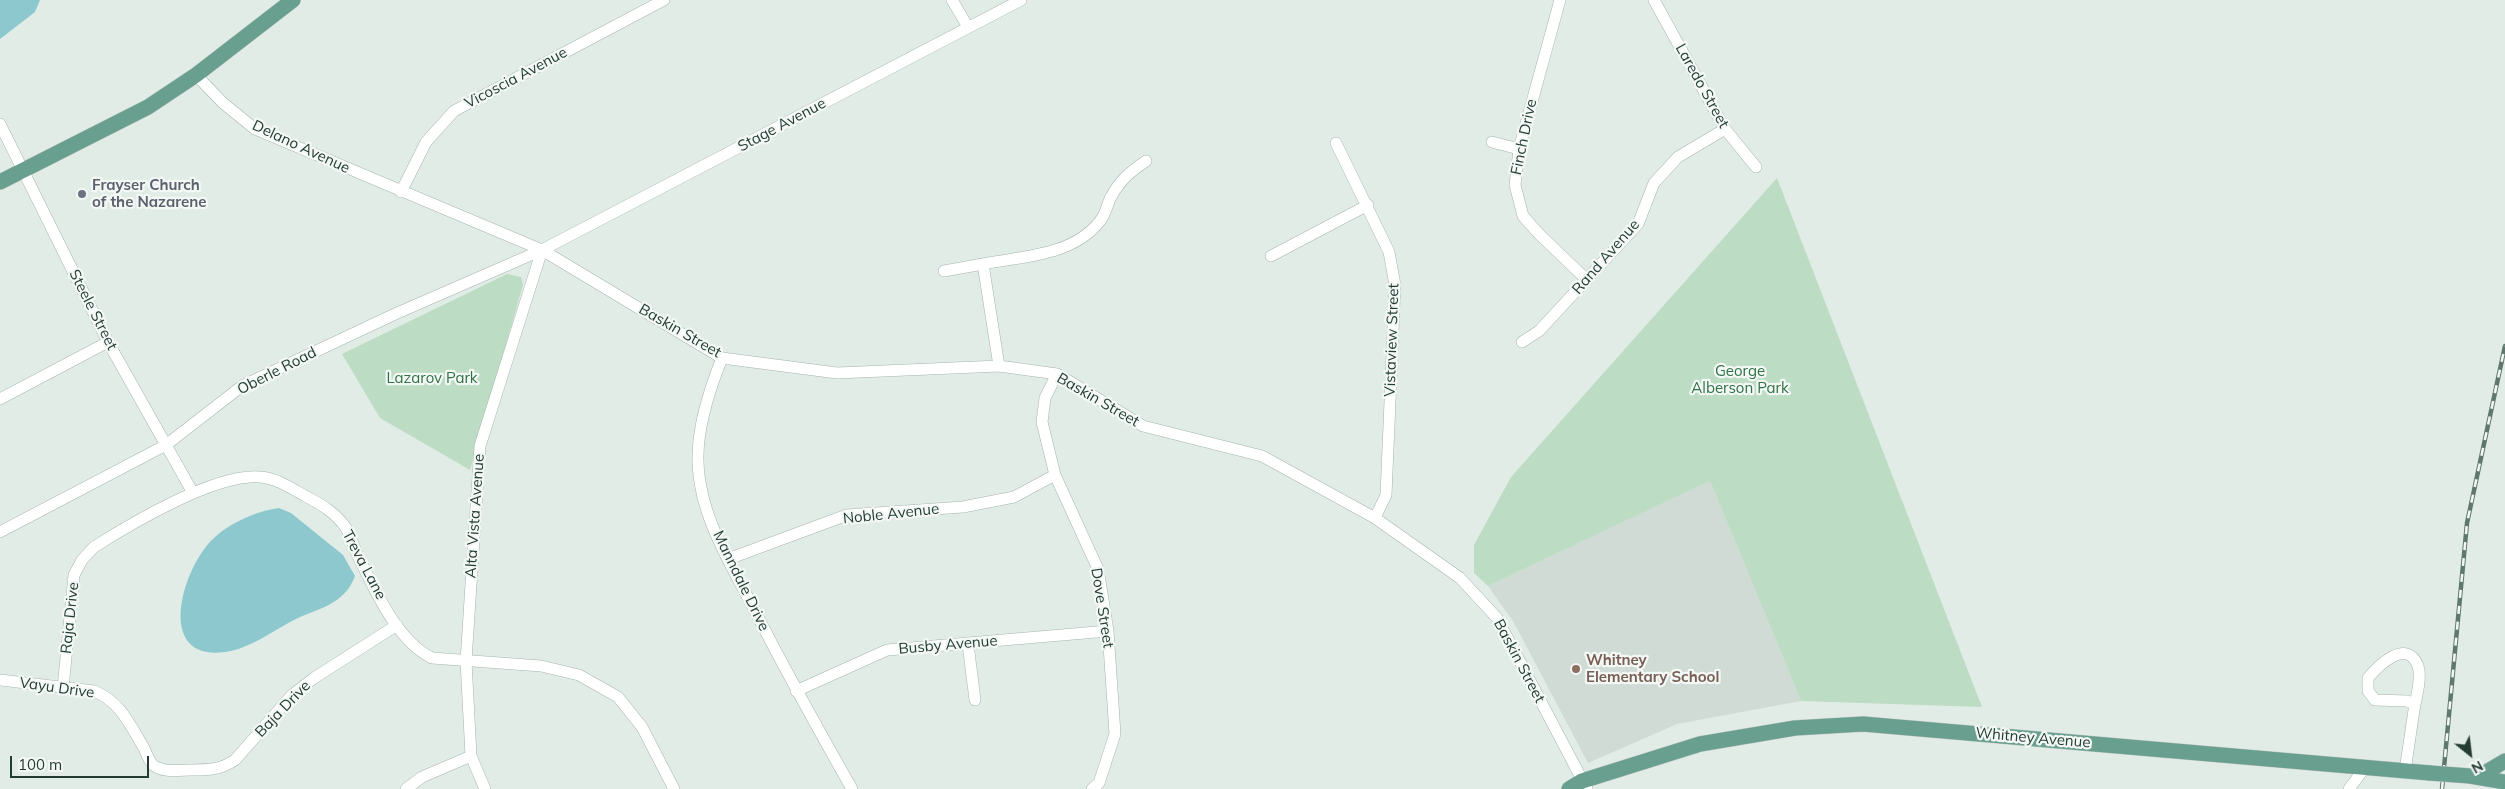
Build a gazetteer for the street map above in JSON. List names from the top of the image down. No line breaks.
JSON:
{"streets":{"main road":["Whitney Avenue"],"street":["Vicoscia Avenue","Laredo Street","Stage Avenue","Finch Drive","Delano Avenue","Rand Avenue","Steele Street","Baskin Street","Vistaview Street","Oberle Road","Noble Avenue","Alta Vista Avenue","Treva Lane","Manndale Drive","Dove Street","Raja Drive","Busby Avenue","Vayu Drive","Baja Drive"]},"crossings":[["Vicoscia Avenue","Delano Avenue"],["Laredo Street","Rand Avenue"],["Stage Avenue","Delano Avenue"],["Stage Avenue","Baskin Street"],["Stage Avenue","Oberle Road"],["Stage Avenue","Alta Vista Avenue"],["Finch Drive","Rand Avenue"],["Delano Avenue","Baskin Street"],["Delano Avenue","Oberle Road"],["Delano Avenue","Alta Vista Avenue"],["Steele Street","Oberle Road"],["Steele Street","Treva Lane"],["Steele Street","Raja Drive"],["Baskin Street","Vistaview Street"],["Baskin Street","Oberle Road"],["Baskin Street","Alta Vista Avenue"],["Baskin Street","Manndale Drive"],["Baskin Street","Dove Street"],["Baskin Street","Whitney Avenue"],["Oberle Road","Alta Vista Avenue"],["Noble Avenue","Manndale Drive"],["Noble Avenue","Dove Street"],["Alta Vista Avenue","Treva Lane"],["Treva Lane","Raja Drive"],["Treva Lane","Baja Drive"],["Manndale Drive","Busby Avenue"],["Dove Street","Busby Avenue"],["Raja Drive","Vayu Drive"],["Vayu Drive","Baja Drive"]],"parks":["George Alberson Park","Lazarov Park"],"places":["Frayser Church of the Nazarene","Whitney Elementary School"],"scale_bar":"100 m","north":"bottom right"}
